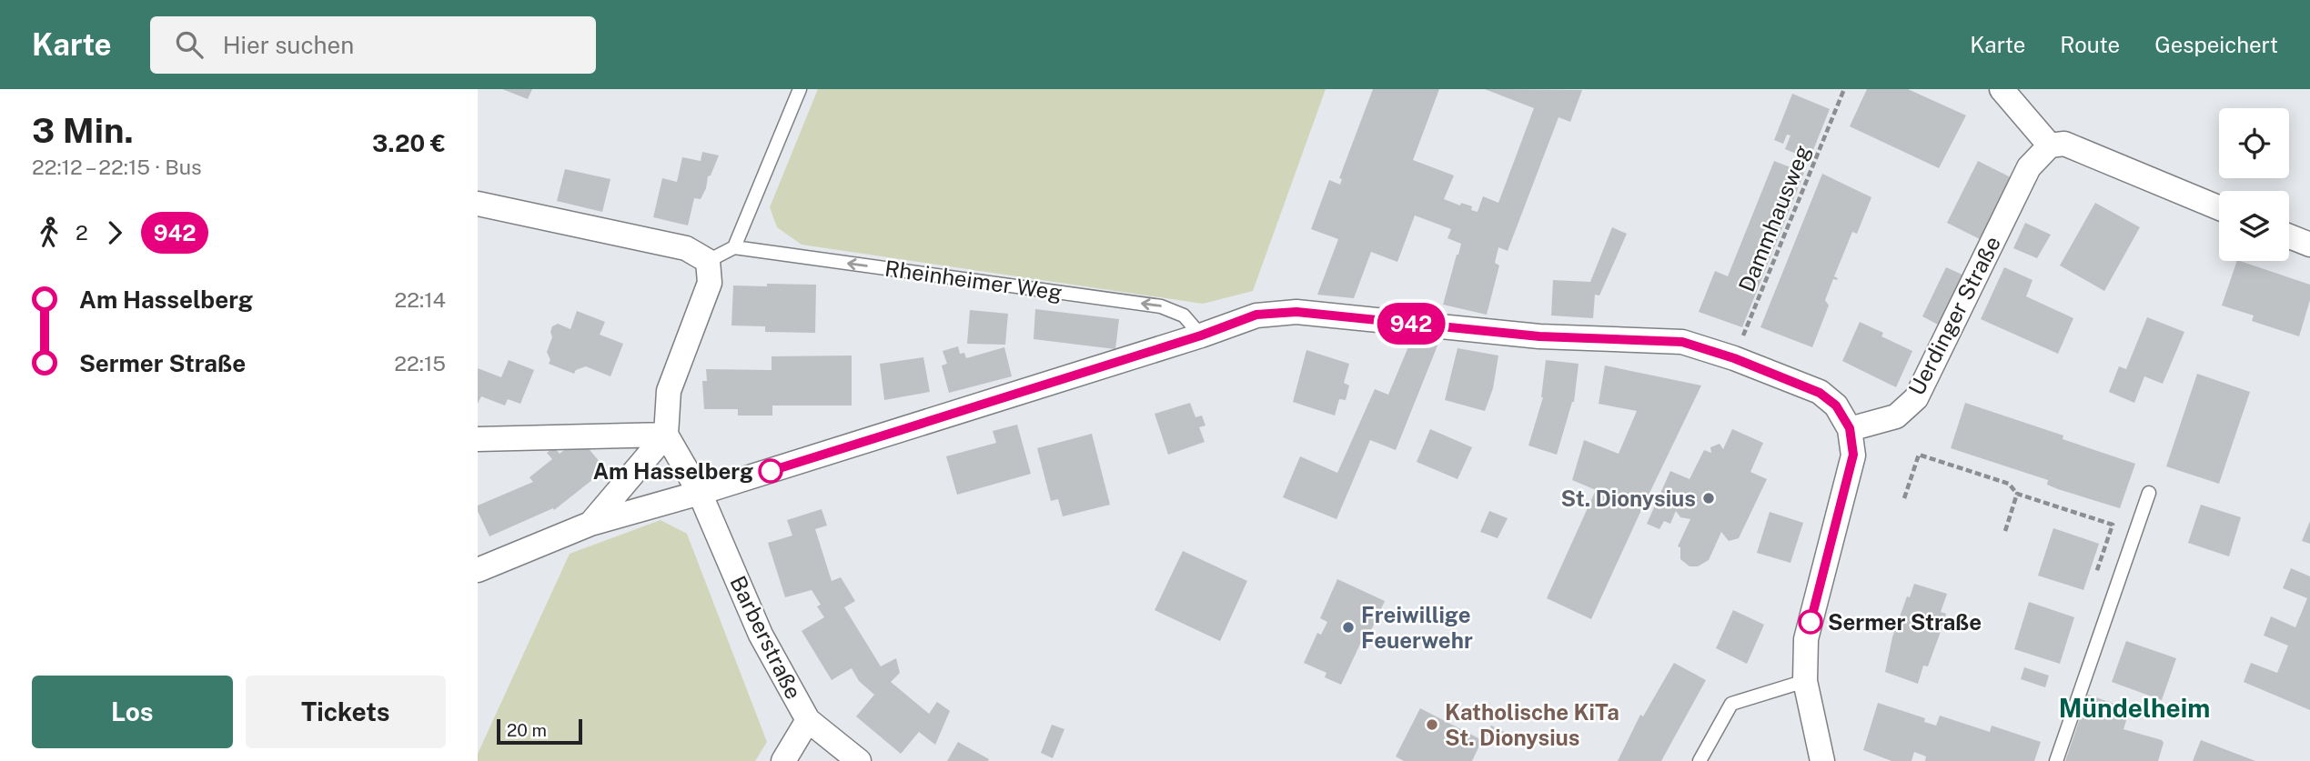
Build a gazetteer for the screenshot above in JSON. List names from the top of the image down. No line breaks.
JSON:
{"streets":{"street":["Uerdinger Straße","Barberstraße"],"lane":["Rheinheimer Weg"],"path":["Dammhausweg"]},"one_way":["Rheinheimer Weg"],"districts":["Mündelheim"],"places":["Am Hasselberg","St. Dionysius","Sermer Straße","Freiwillige Feuerwehr","Katholische KiTa St. Dionysius"],"lines":["bus line 942"],"scale_bar":"20 m","page":{"header":"Karte","search":"Hier suchen","nav":["Karte","Route","Gespeichert"],"heading":["3 Min.","22:12 – 22:15 · Bus","3.20 €"],"on_map":"942","legs":["2","942"],"list":[{"name":"Am Hasselberg","value":"22:14"},{"name":"Sermer Straße","value":"22:15"}],"buttons":["Los","Tickets"],"scale":"20 m"}}
